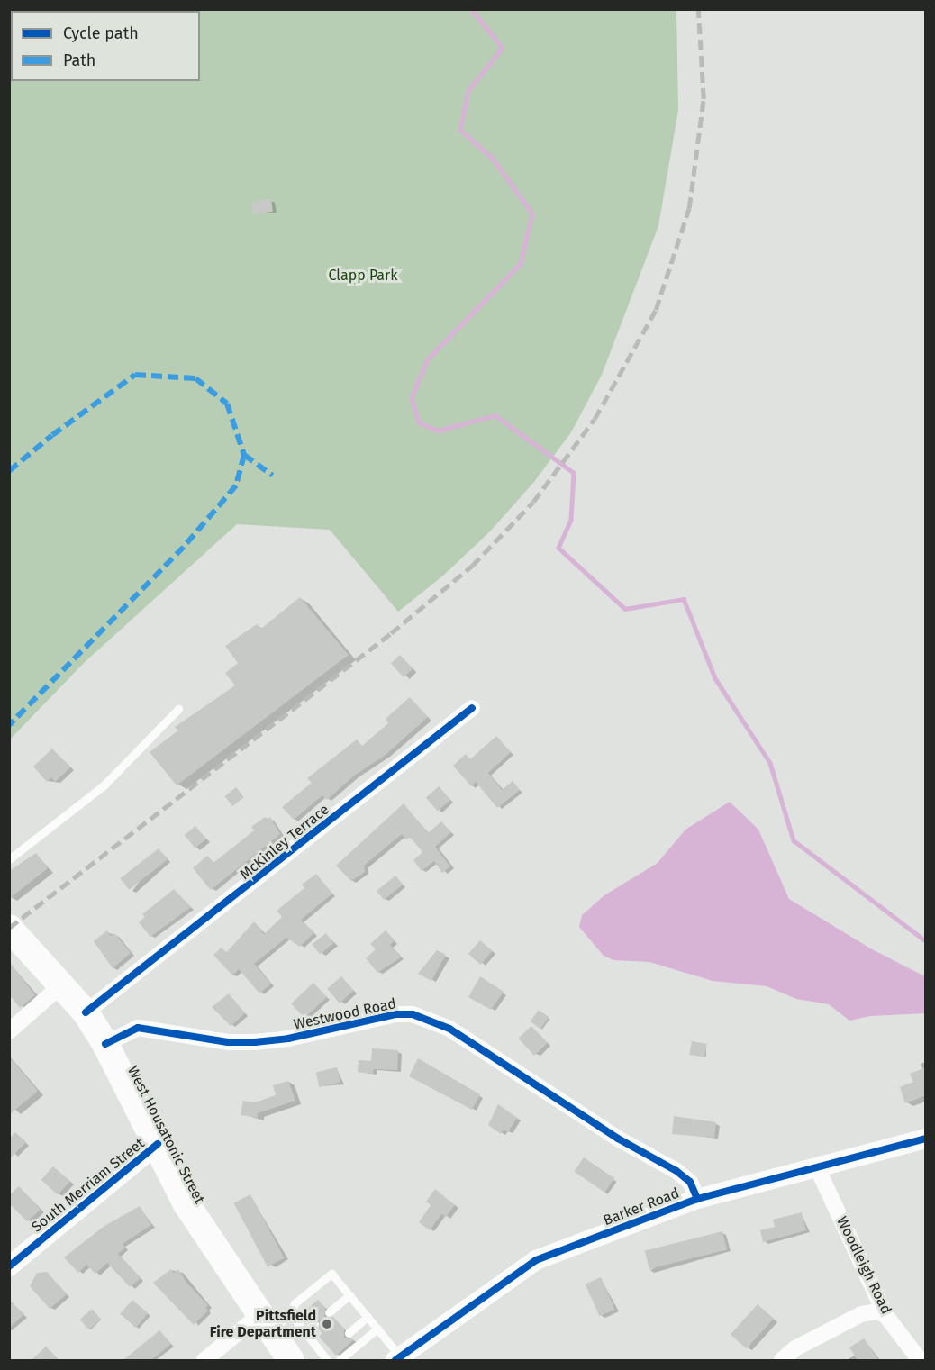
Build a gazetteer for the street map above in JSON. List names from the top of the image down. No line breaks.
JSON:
{"streets":{"highway":["West Housatonic Street"],"street":["McKinley Terrace","Westwood Road","South Merriam Street","Barker Road","Woodleigh Road"]},"crossings":[["McKinley Terrace","West Housatonic Street"],["Westwood Road","West Housatonic Street"],["Westwood Road","Barker Road"],["West Housatonic Street","South Merriam Street"],["Barker Road","Woodleigh Road"]],"parks":["Clapp Park"],"places":["Pittsfield Fire Department"],"legend":["Cycle path","Path"]}
